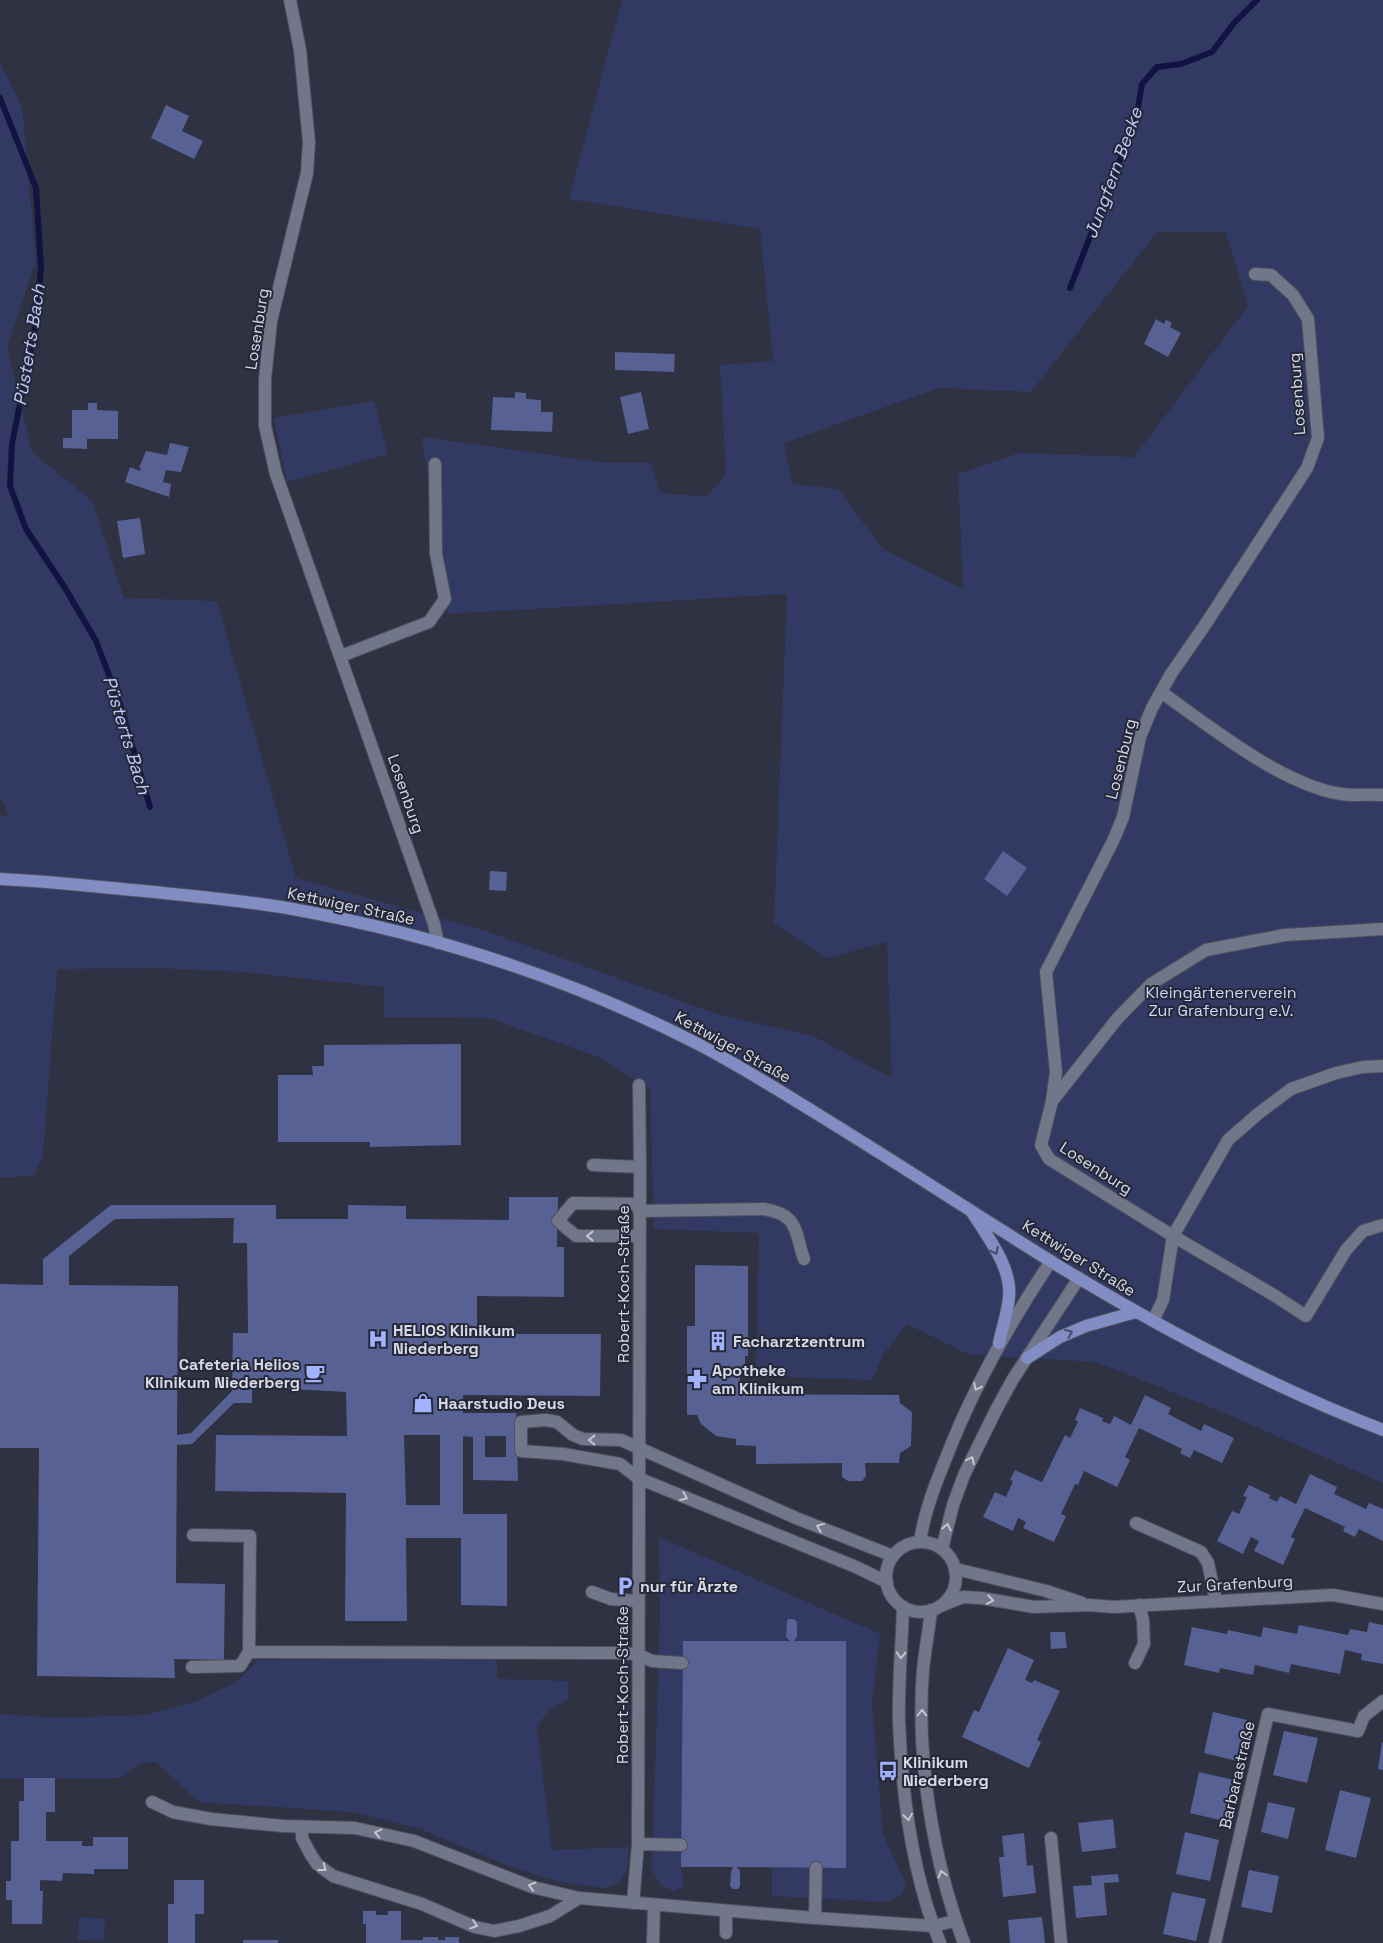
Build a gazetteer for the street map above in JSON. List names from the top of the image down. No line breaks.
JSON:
{"streets":{"main road":["Kettwiger Straße"],"street":["Losenburg","Robert-Koch-Straße","Zur Grafenburg","Barbarastraße"]},"crossings":[["Losenburg","Kettwiger Straße"]],"water":["Jungfern Beeke","Püsterts Bach"],"parks":["Kleingärtenerverein Zur Grafenburg e.V."],"places":{"hospital":["HELIOS Klinikum Niederberg"],"building":["Facharztzentrum"],"cafe":["Cafeteria Helios Klinikum Niederberg"],"pharmacy":["Apotheke am Klinikum"],"shop":["Haarstudio Deus"],"parking":["nur für Ärzte"],"bus stop":["Klinikum Niederberg"]}}
